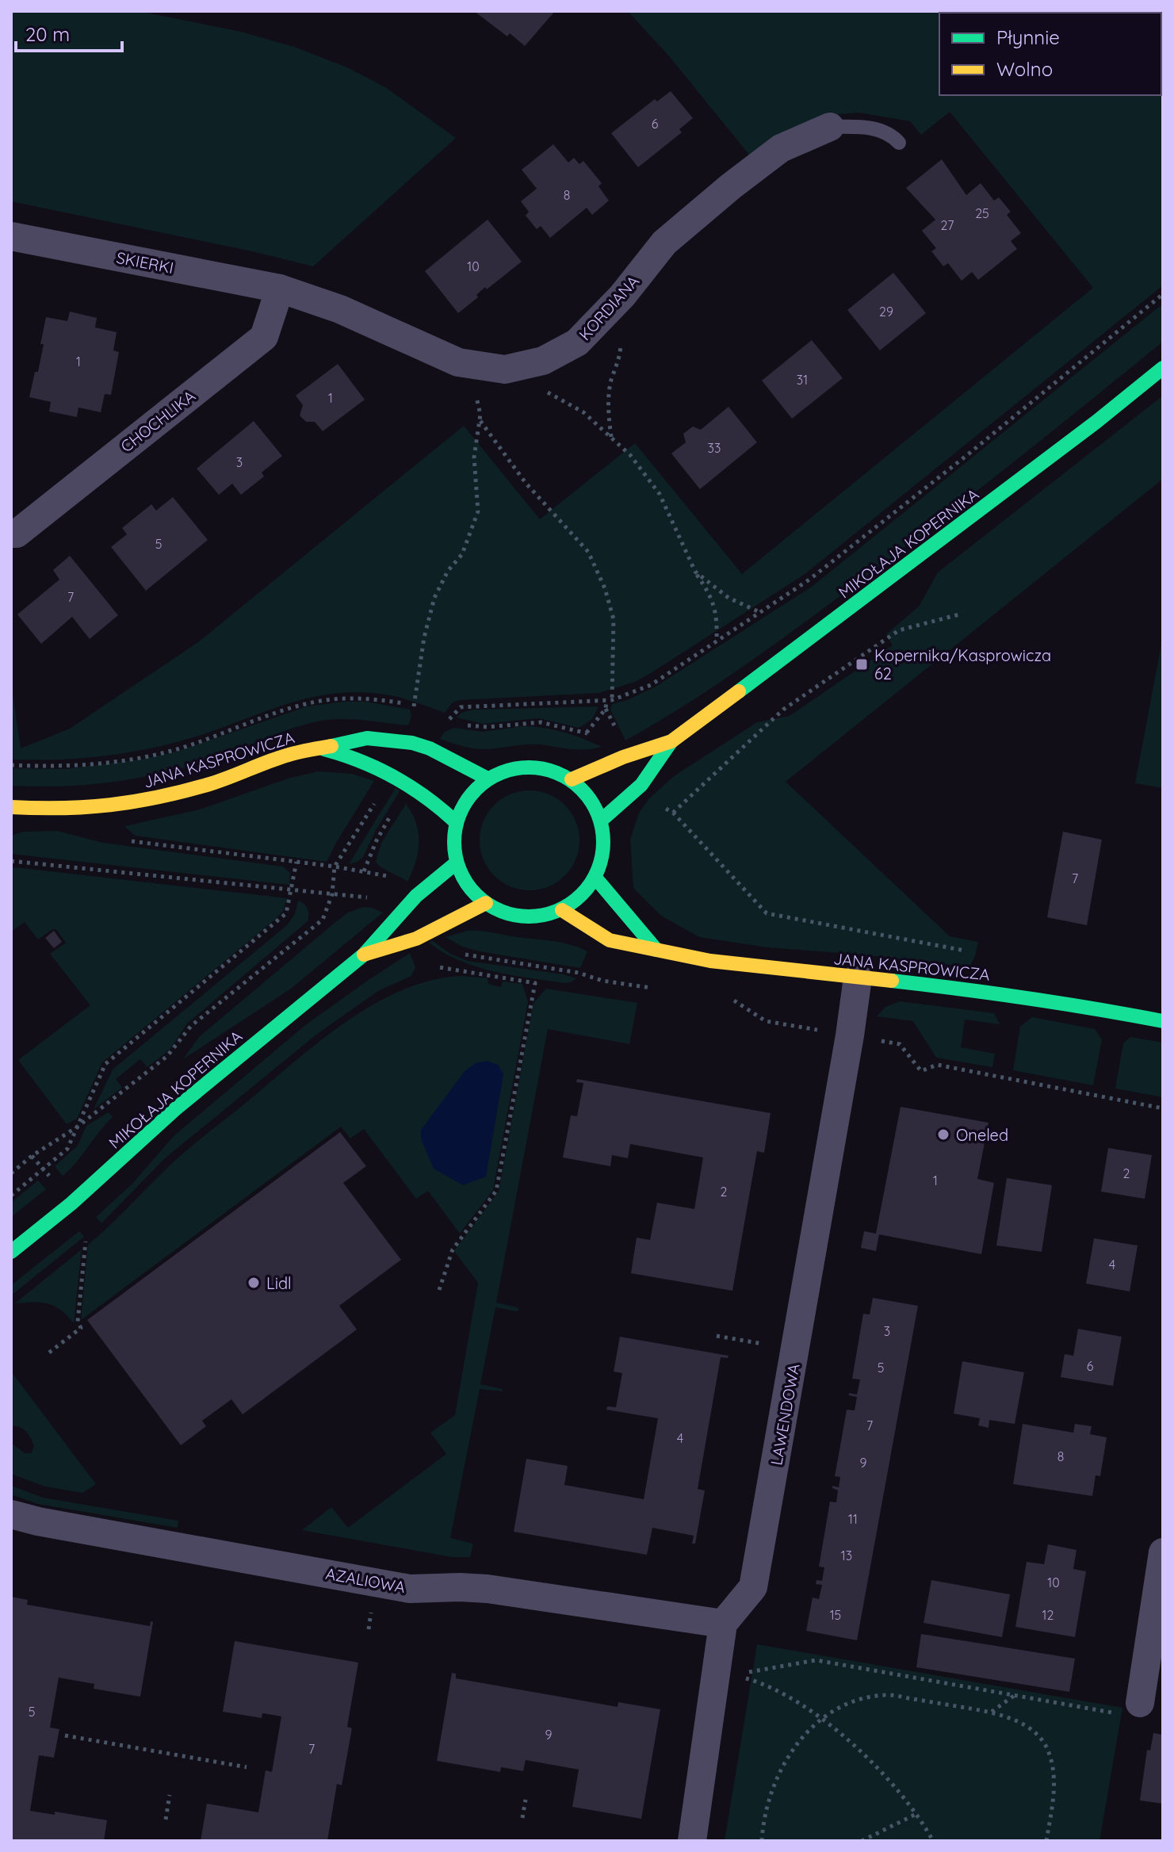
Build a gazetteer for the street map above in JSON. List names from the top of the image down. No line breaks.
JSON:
{"streets":{"street":["SKIERKI","KORDIANA","CHOCHLIKA","MIKOŁAJA KOPERNIKA","JANA KASPROWICZA","LAWENDOWA","AZALIOWA"]},"crossings":[["SKIERKI","KORDIANA"],["SKIERKI","CHOCHLIKA"],["KORDIANA","CHOCHLIKA"],["MIKOŁAJA KOPERNIKA","JANA KASPROWICZA"],["JANA KASPROWICZA","LAWENDOWA"],["LAWENDOWA","AZALIOWA"]],"places":{"transit":["Kopernika/Kasprowicza 62"],"other":["Oneled","Lidl"]},"house_numbers":["6","8","25","27","10","29","1","31","1","33","3","5","7","7","2","1","2","4","3","6","5","7","4","8","9","11","13","10","15","12","5","9","7"],"legend":["Płynnie","Wolno"],"scale_bar":"20 m"}
